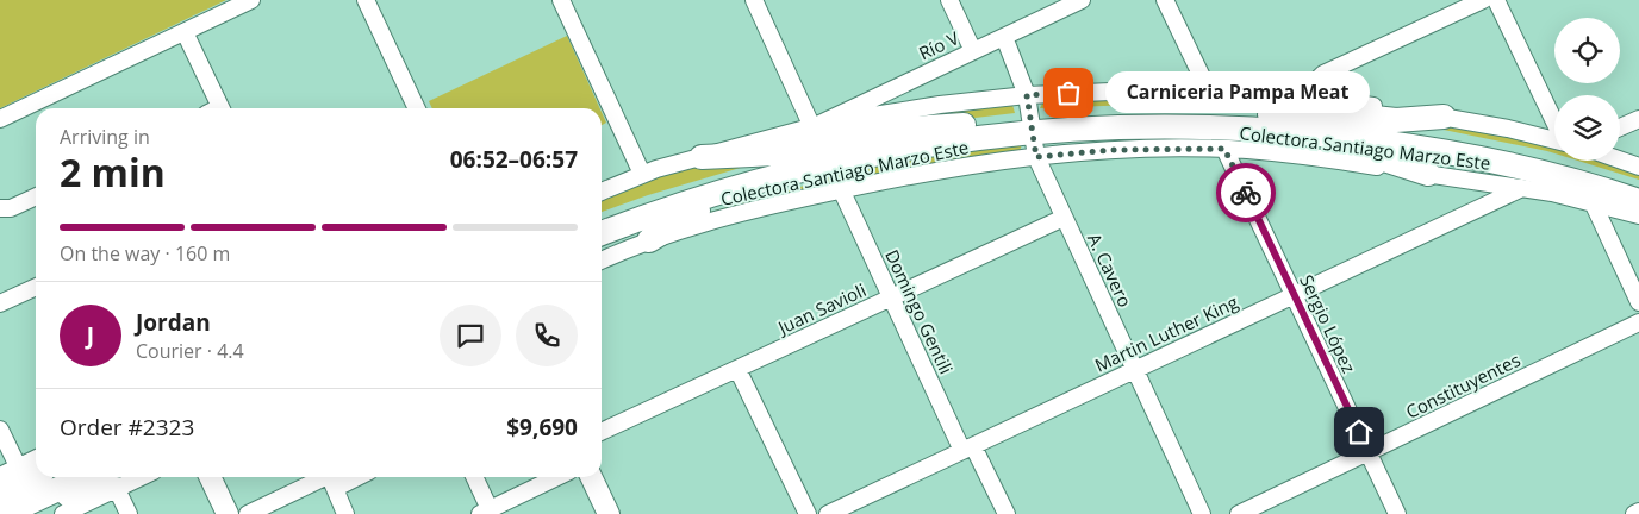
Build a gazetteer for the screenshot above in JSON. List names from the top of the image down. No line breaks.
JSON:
{"streets":{"street":["Río V","Colectora Santiago Marzo Este","A. Cavero","Juan Savioli","Domingo Gentili","Sergio López","Martin Luther King","Constituyentes"]},"crossings":[["Río V","A. Cavero"],["Colectora Santiago Marzo Este","A. Cavero"],["Colectora Santiago Marzo Este","Domingo Gentili"],["Colectora Santiago Marzo Este","Sergio López"],["Colectora Santiago Marzo Este","Martin Luther King"],["A. Cavero","Juan Savioli"],["A. Cavero","Martin Luther King"],["Juan Savioli","Domingo Gentili"],["Domingo Gentili","Martin Luther King"],["Sergio López","Martin Luther King"],["Sergio López","Constituyentes"]],"places":["Carniceria Pampa Meat"],"page":{"bubble":"Carniceria Pampa Meat","heading":["2 min","Arriving in","06:52–06:57"],"panel":["Jordan","Courier · 4.4","Order #2323","$9,690"],"bar":"On the way · 160 m","round":"J"}}
